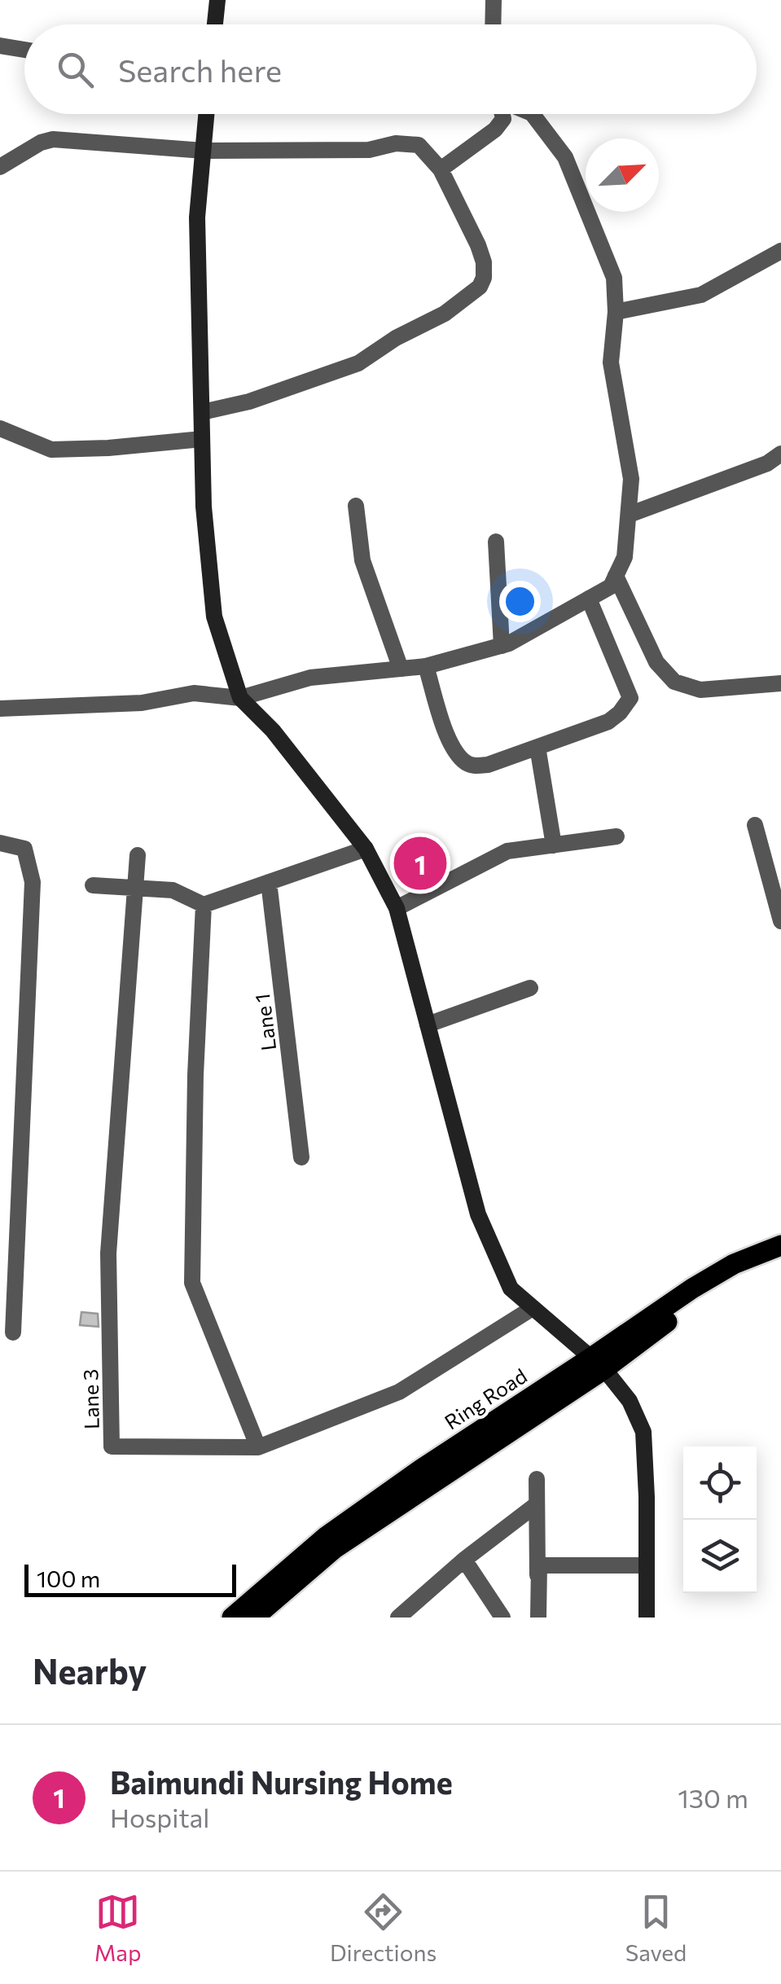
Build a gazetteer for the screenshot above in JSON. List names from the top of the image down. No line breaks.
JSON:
{"streets":{"main road":["Ring Road"],"street":["Lane 1","Lane 3"]},"scale_bar":"100 m","north":"top right","page":{"search":"Search here","pins":"1","scale":"100 m","heading":"Nearby","list":[{"mark":"1","name":"Baimundi Nursing Home","note":"Hospital","value":"130 m"}],"nav":["Map","Directions","Saved"]}}
